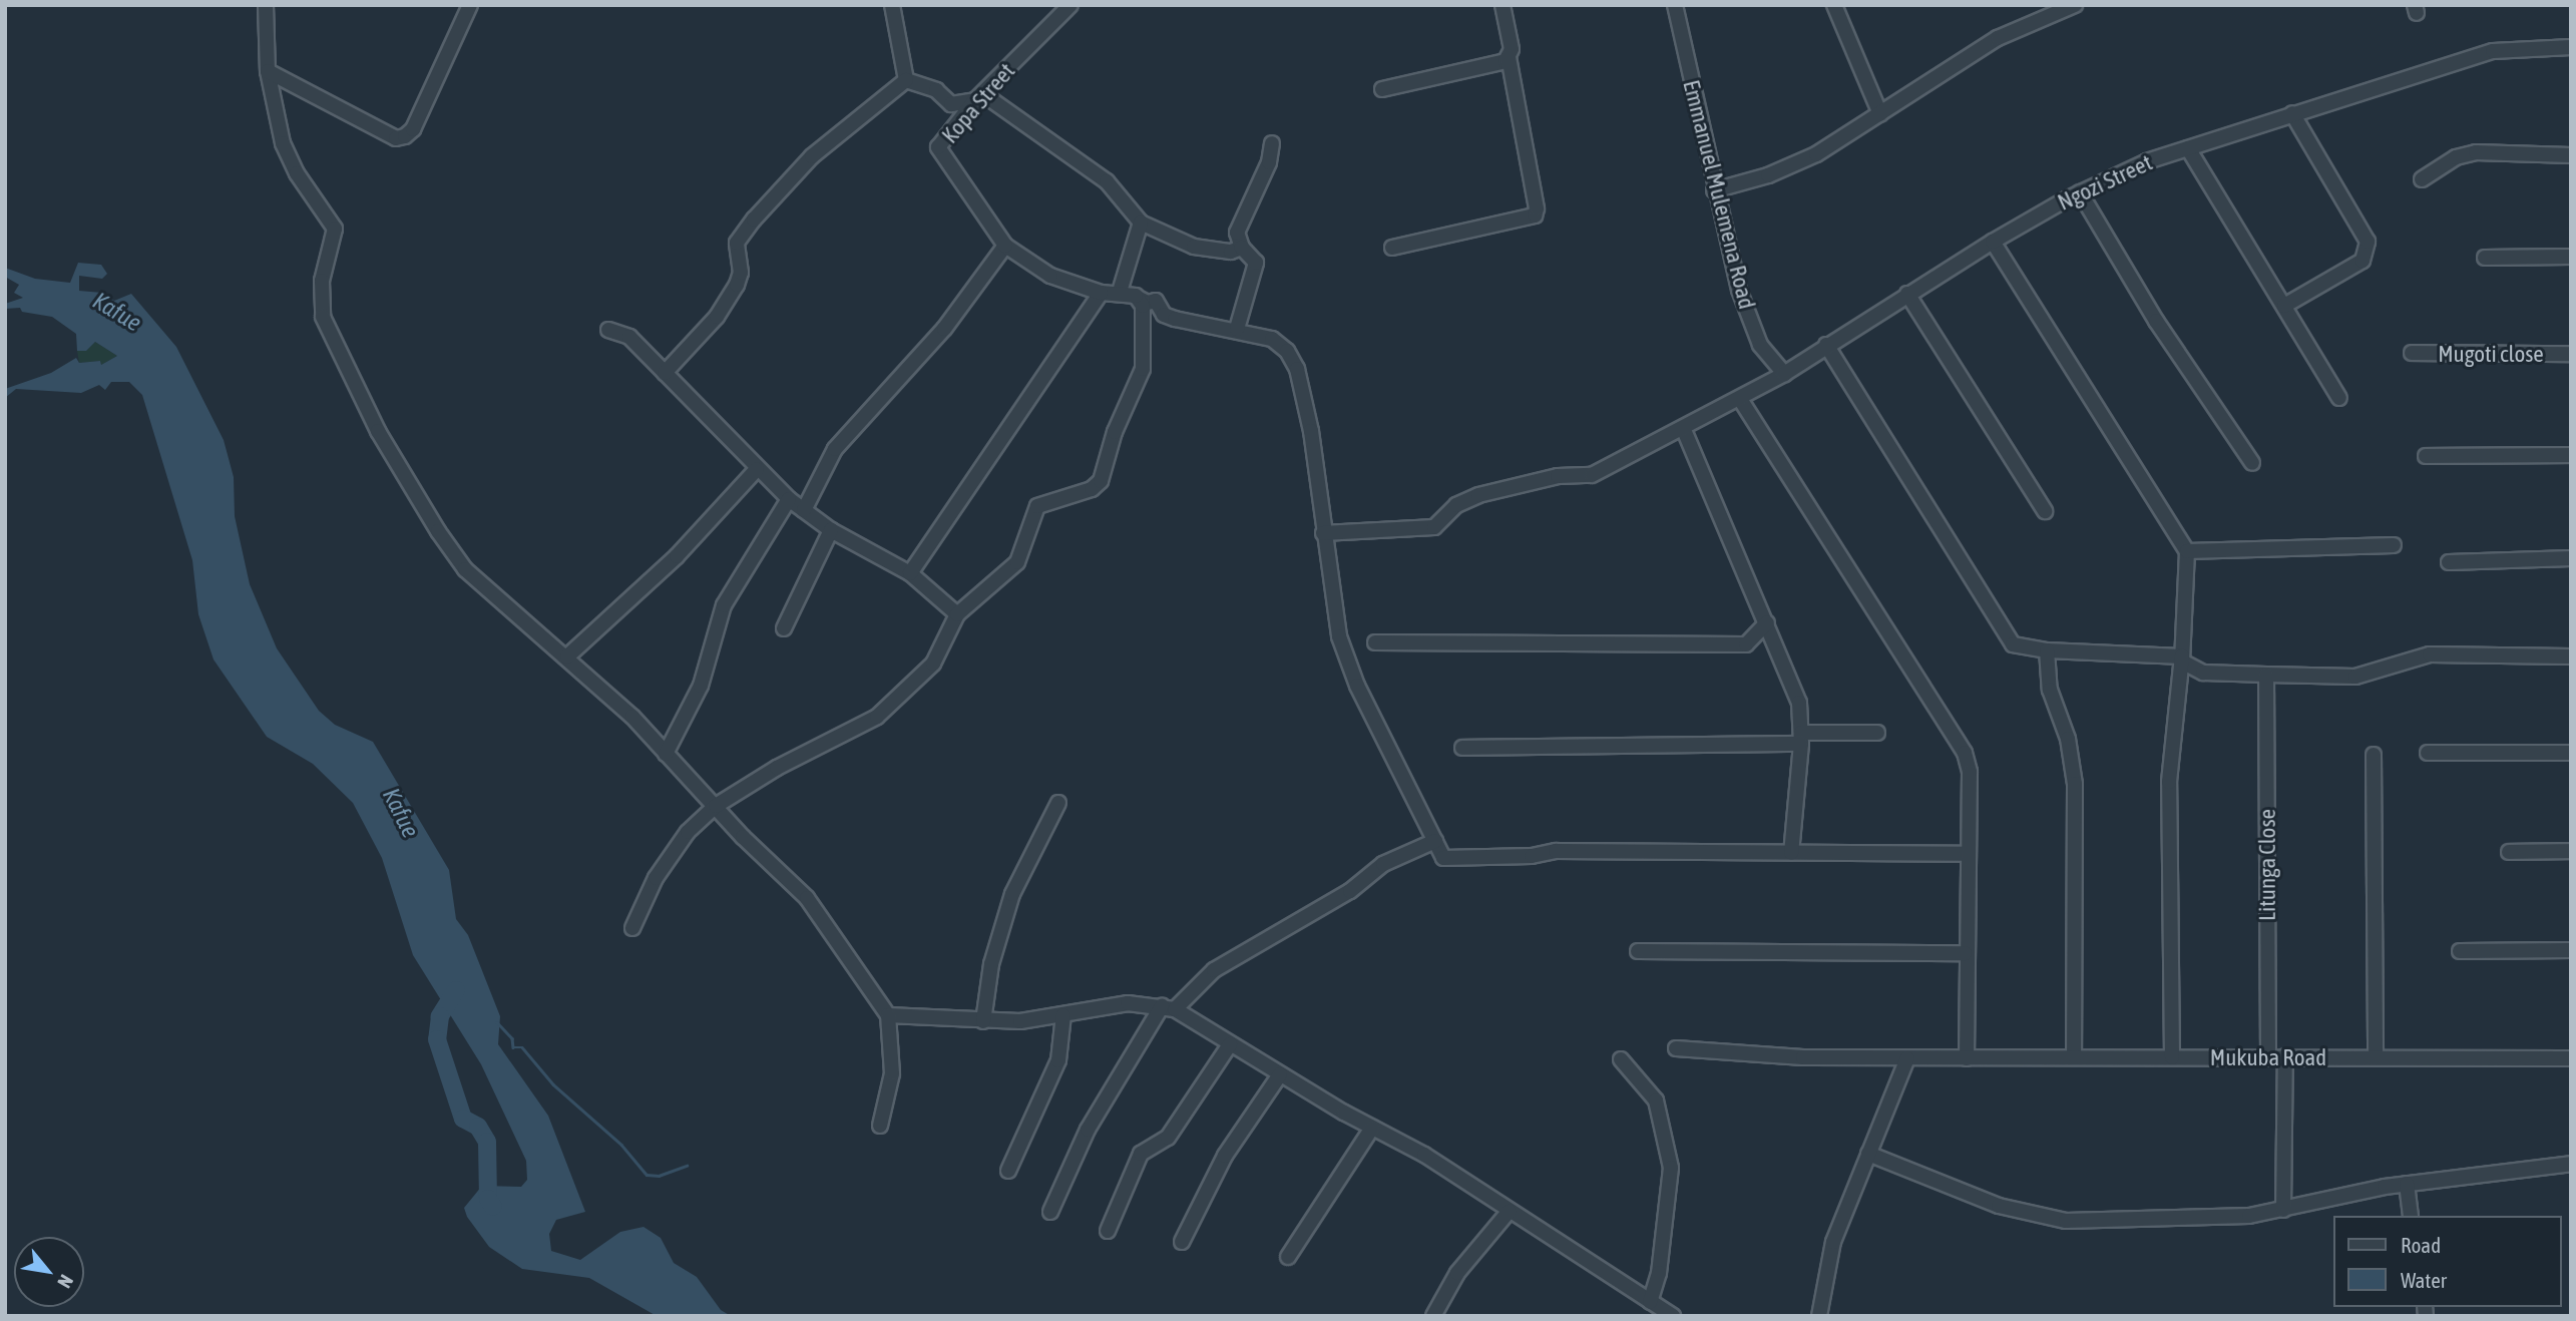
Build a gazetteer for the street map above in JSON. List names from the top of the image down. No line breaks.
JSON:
{"streets":{"street":["Kopa Street","Ngozi Street","Emmanuel Mulemena Road","Mugoti close","Litunga Close","Mukuba Road"]},"crossings":[["Ngozi Street","Emmanuel Mulemena Road"],["Litunga Close","Mukuba Road"]],"water":["Kafue"],"legend":["Road","Water"],"north":"bottom right"}
